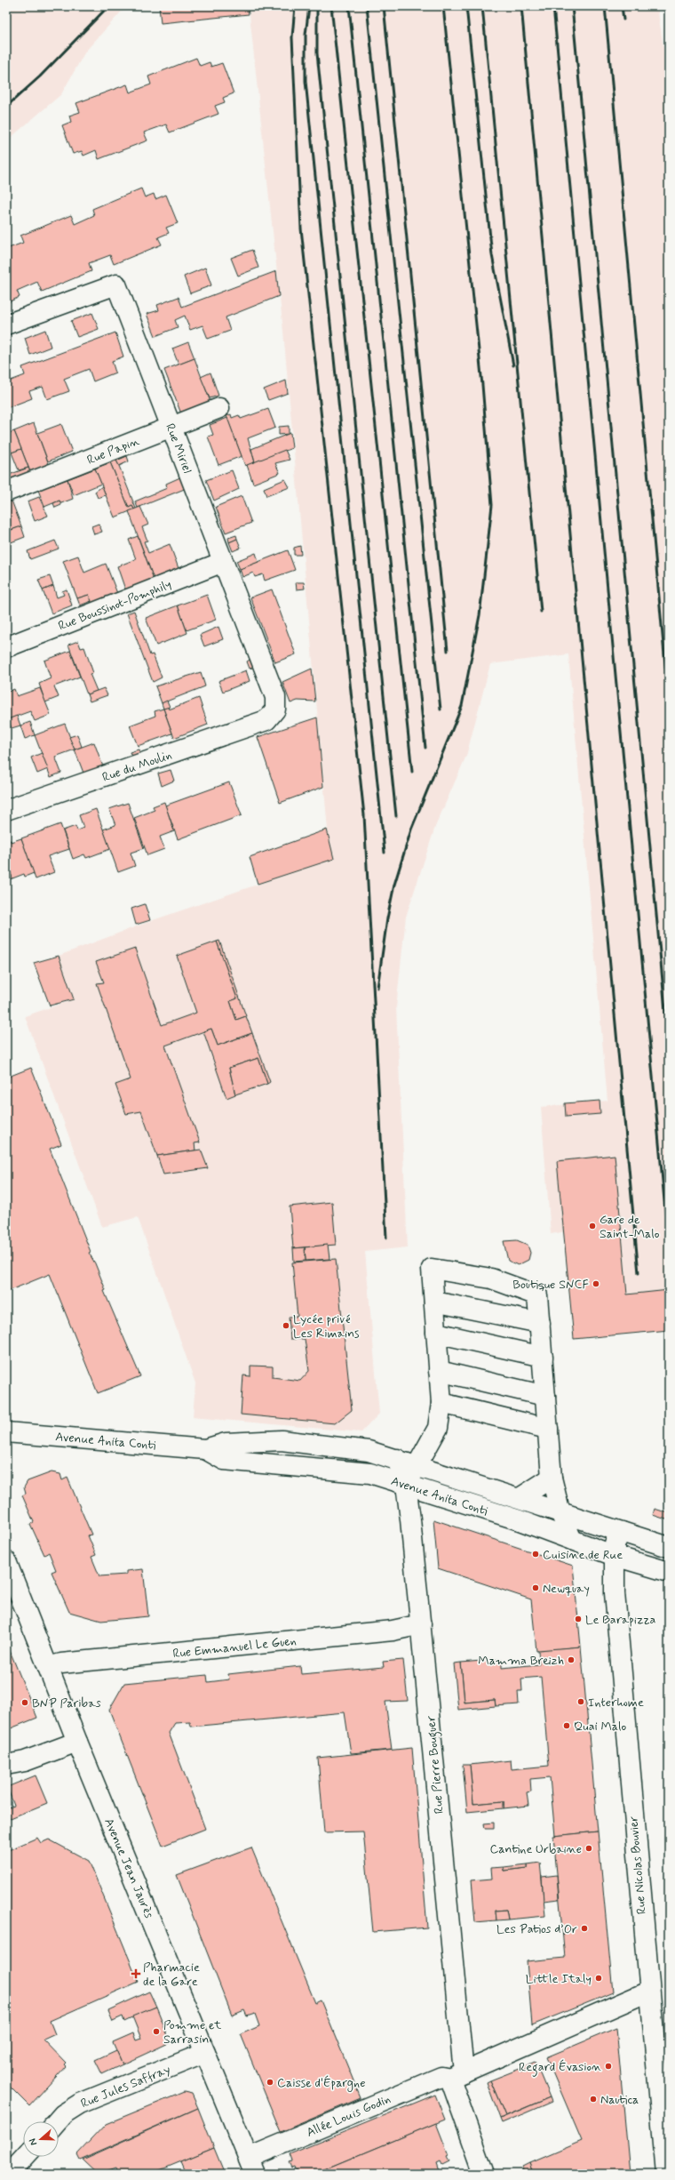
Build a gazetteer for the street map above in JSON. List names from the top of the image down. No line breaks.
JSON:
{"streets":{"street":["Rue Miriel","Rue Papin","Rue Boussinot-Pomphily","Rue du Moulin","Avenue Anita Conti","Rue Emmanuel Le Guen","Rue Pierre Bouguer","Rue Nicolas Bouvier","Avenue Jean Jaurès","Rue Jules Saffray","Allée Louis Godin"]},"crossings":[["Rue Miriel","Rue Papin"],["Rue Miriel","Rue Boussinot-Pomphily"],["Rue Miriel","Rue du Moulin"],["Avenue Anita Conti","Rue Pierre Bouguer"],["Avenue Anita Conti","Rue Nicolas Bouvier"],["Rue Emmanuel Le Guen","Rue Pierre Bouguer"],["Rue Emmanuel Le Guen","Avenue Jean Jaurès"],["Rue Pierre Bouguer","Allée Louis Godin"],["Avenue Jean Jaurès","Rue Jules Saffray"],["Avenue Jean Jaurès","Allée Louis Godin"]],"places":{"other":["Gare de Saint-Malo","Boutique SNCF","Lycée privé Les Rimains","Cuisine de Rue","Newquay","Le Barapizza","Mamma Breizh","Interhome","BNP Paribas","Quai Malo","Cantine Urbaine","Les Patios d’Or","Little Italy","Pomme et Sarrasin","Regard Évasion","Caisse d'Épargne","Nautica"],"health":["Pharmacie de la Gare"]},"north":"left"}
